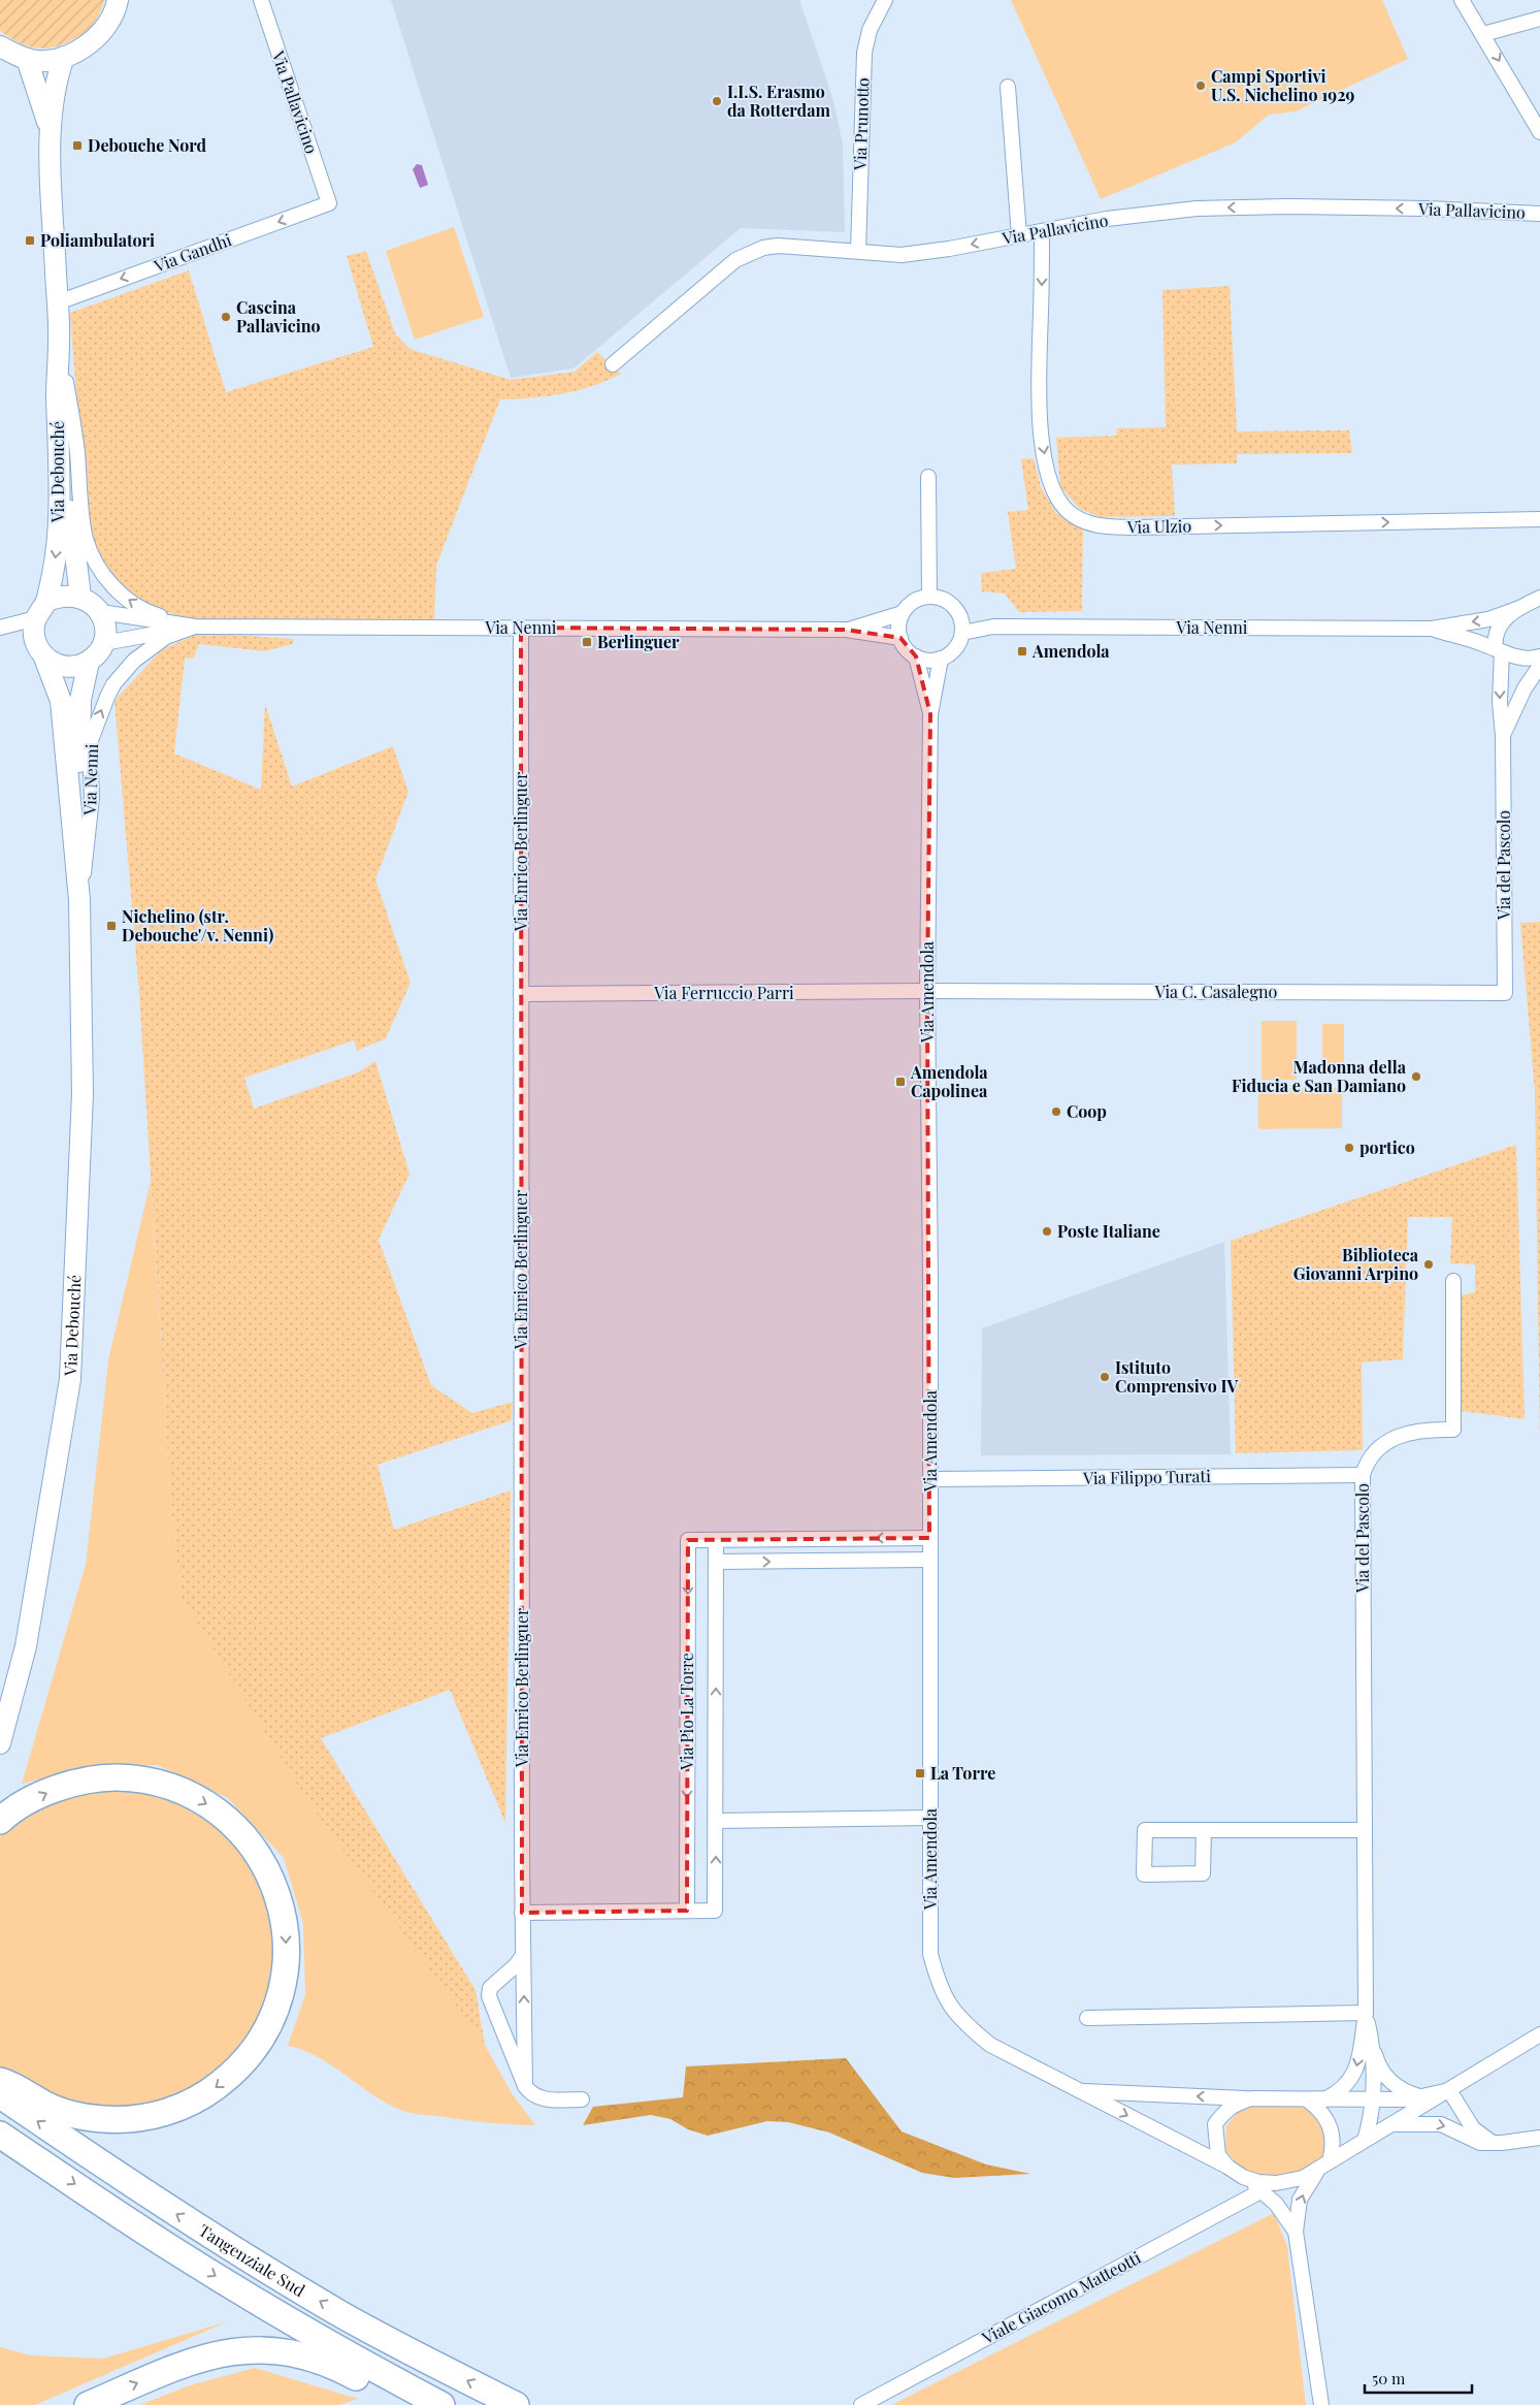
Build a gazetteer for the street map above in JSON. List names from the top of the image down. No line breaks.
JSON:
{"streets":{"highway":["Tangenziale Sud"],"main road":["Via Debouché"],"street":["Via Pallavicino","Via Prunotto","Via Gandhi","Via Ulzio","Via Nenni","Via Enrico Berlinguer","Via del Pascolo","Via Amendola","Via C. Casalegno","Via Ferruccio Parri","Via Filippo Turati","Via Pio La Torre","Viale Giacomo Matteotti"]},"crossings":[["Via Pallavicino","Via Prunotto"],["Via Pallavicino","Via Gandhi"],["Via Pallavicino","Via Ulzio"],["Via Gandhi","Via Debouché"],["Via Debouché","Via Nenni"],["Via Nenni","Via Enrico Berlinguer"],["Via Nenni","Via del Pascolo"],["Via Nenni","Via Amendola"],["Via Enrico Berlinguer","Via Ferruccio Parri"],["Via del Pascolo","Via C. Casalegno"],["Via del Pascolo","Via Filippo Turati"],["Via Amendola","Via C. Casalegno"],["Via Amendola","Via Ferruccio Parri"],["Via Amendola","Via Filippo Turati"],["Via Amendola","Via Pio La Torre"],["Via C. Casalegno","Via Ferruccio Parri"]],"one_way":["Via Pallavicino","Via Gandhi"],"places":{"other":["Campi Sportivi U.S. Nichelino 1929","I.I.S. Erasmo da Rotterdam","Cascina Pallavicino","Madonna della Fiducia e San Damiano","Coop","portico","Poste Italiane","Biblioteca Giovanni Arpino","Istituto Comprensivo IV"],"transit":["Debouche Nord","Poliambulatori","Berlinguer","Amendola","Nichelino (str. Debouche'/v. Nenni)","Amendola Capolinea","La Torre"]},"scale_bar":"50 m"}
